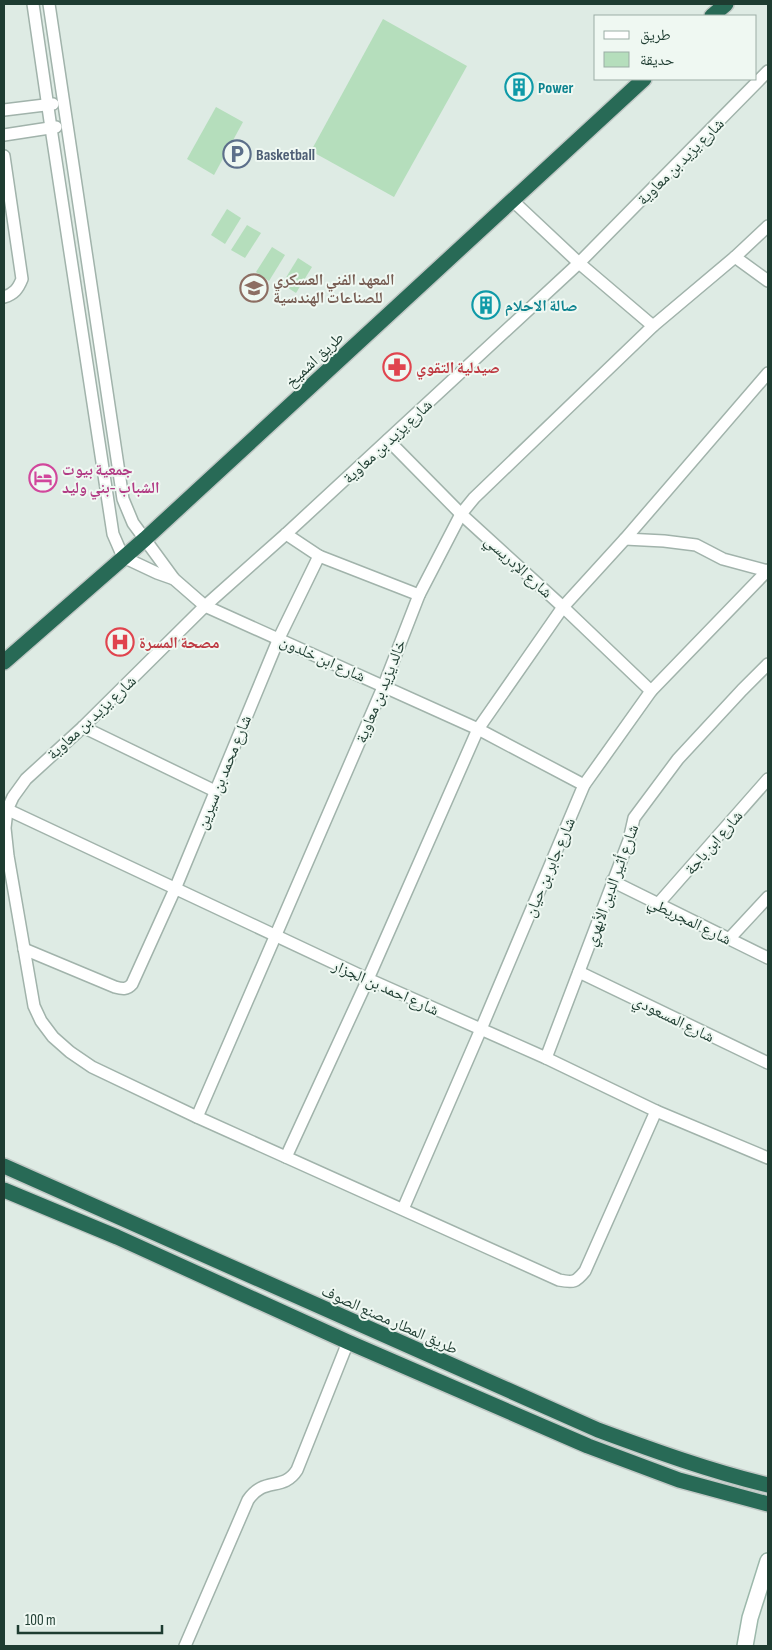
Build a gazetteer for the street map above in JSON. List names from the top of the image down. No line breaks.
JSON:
{"streets":{"highway":["طريق اشميخ","طريق المطار مصنع الصوف"],"street":["شارع يزيد بن معاوية","شارع الإدريسي","شارع ابن خلدون","خالد يزيد بن معاوية","شارع محمد بن سيرين","شارع ابن باجة","شارع جابر بن حيان","شارع أثير الدين الأبهري","شارع المجريطي","شارع احمد بن الجزار","شارع المسعودي"]},"crossings":[["شارع يزيد بن معاوية","شارع الإدريسي"],["شارع يزيد بن معاوية","شارع ابن خلدون"],["شارع يزيد بن معاوية","شارع احمد بن الجزار"],["شارع الإدريسي","خالد يزيد بن معاوية"],["شارع الإدريسي","شارع جابر بن حيان"],["شارع ابن خلدون","خالد يزيد بن معاوية"],["شارع ابن خلدون","شارع محمد بن سيرين"],["شارع ابن خلدون","شارع جابر بن حيان"],["خالد يزيد بن معاوية","شارع احمد بن الجزار"],["شارع محمد بن سيرين","شارع احمد بن الجزار"],["شارع ابن باجة","شارع المجريطي"],["شارع جابر بن حيان","شارع احمد بن الجزار"],["شارع أثير الدين الأبهري","شارع المجريطي"],["شارع أثير الدين الأبهري","شارع احمد بن الجزار"],["شارع أثير الدين الأبهري","شارع المسعودي"]],"places":{"building":["Power","صالة الاحلام"],"parking":["Basketball"],"school or university":["المعهد الفني العسكري للصناعات الهندسية"],"pharmacy":["صيدلية التقوي"],"hotel":["جمعية بيوت الشباب -بني وليد"],"hospital":["مصحة المسرة"]},"legend":["طريق","حديقة"],"scale_bar":"100 m"}
